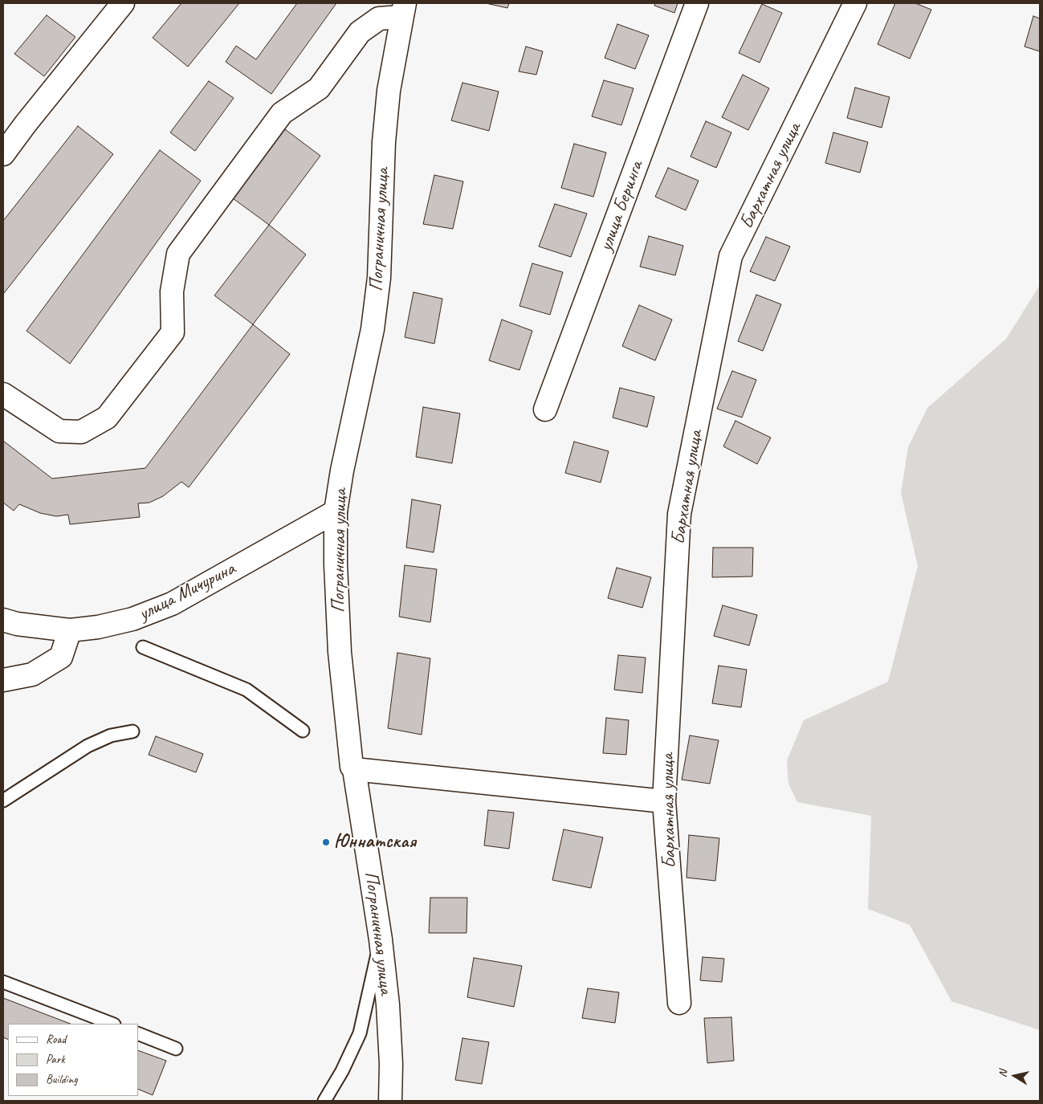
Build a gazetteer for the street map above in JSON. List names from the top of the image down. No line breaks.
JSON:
{"streets":{"street":["Бархатная улица","улица Беринга","Пограничная улица","улица Мичурина"]},"crossings":[["Пограничная улица","улица Мичурина"]],"places":["Юннатская"],"legend":["Road","Park","Building"],"north":"left"}
